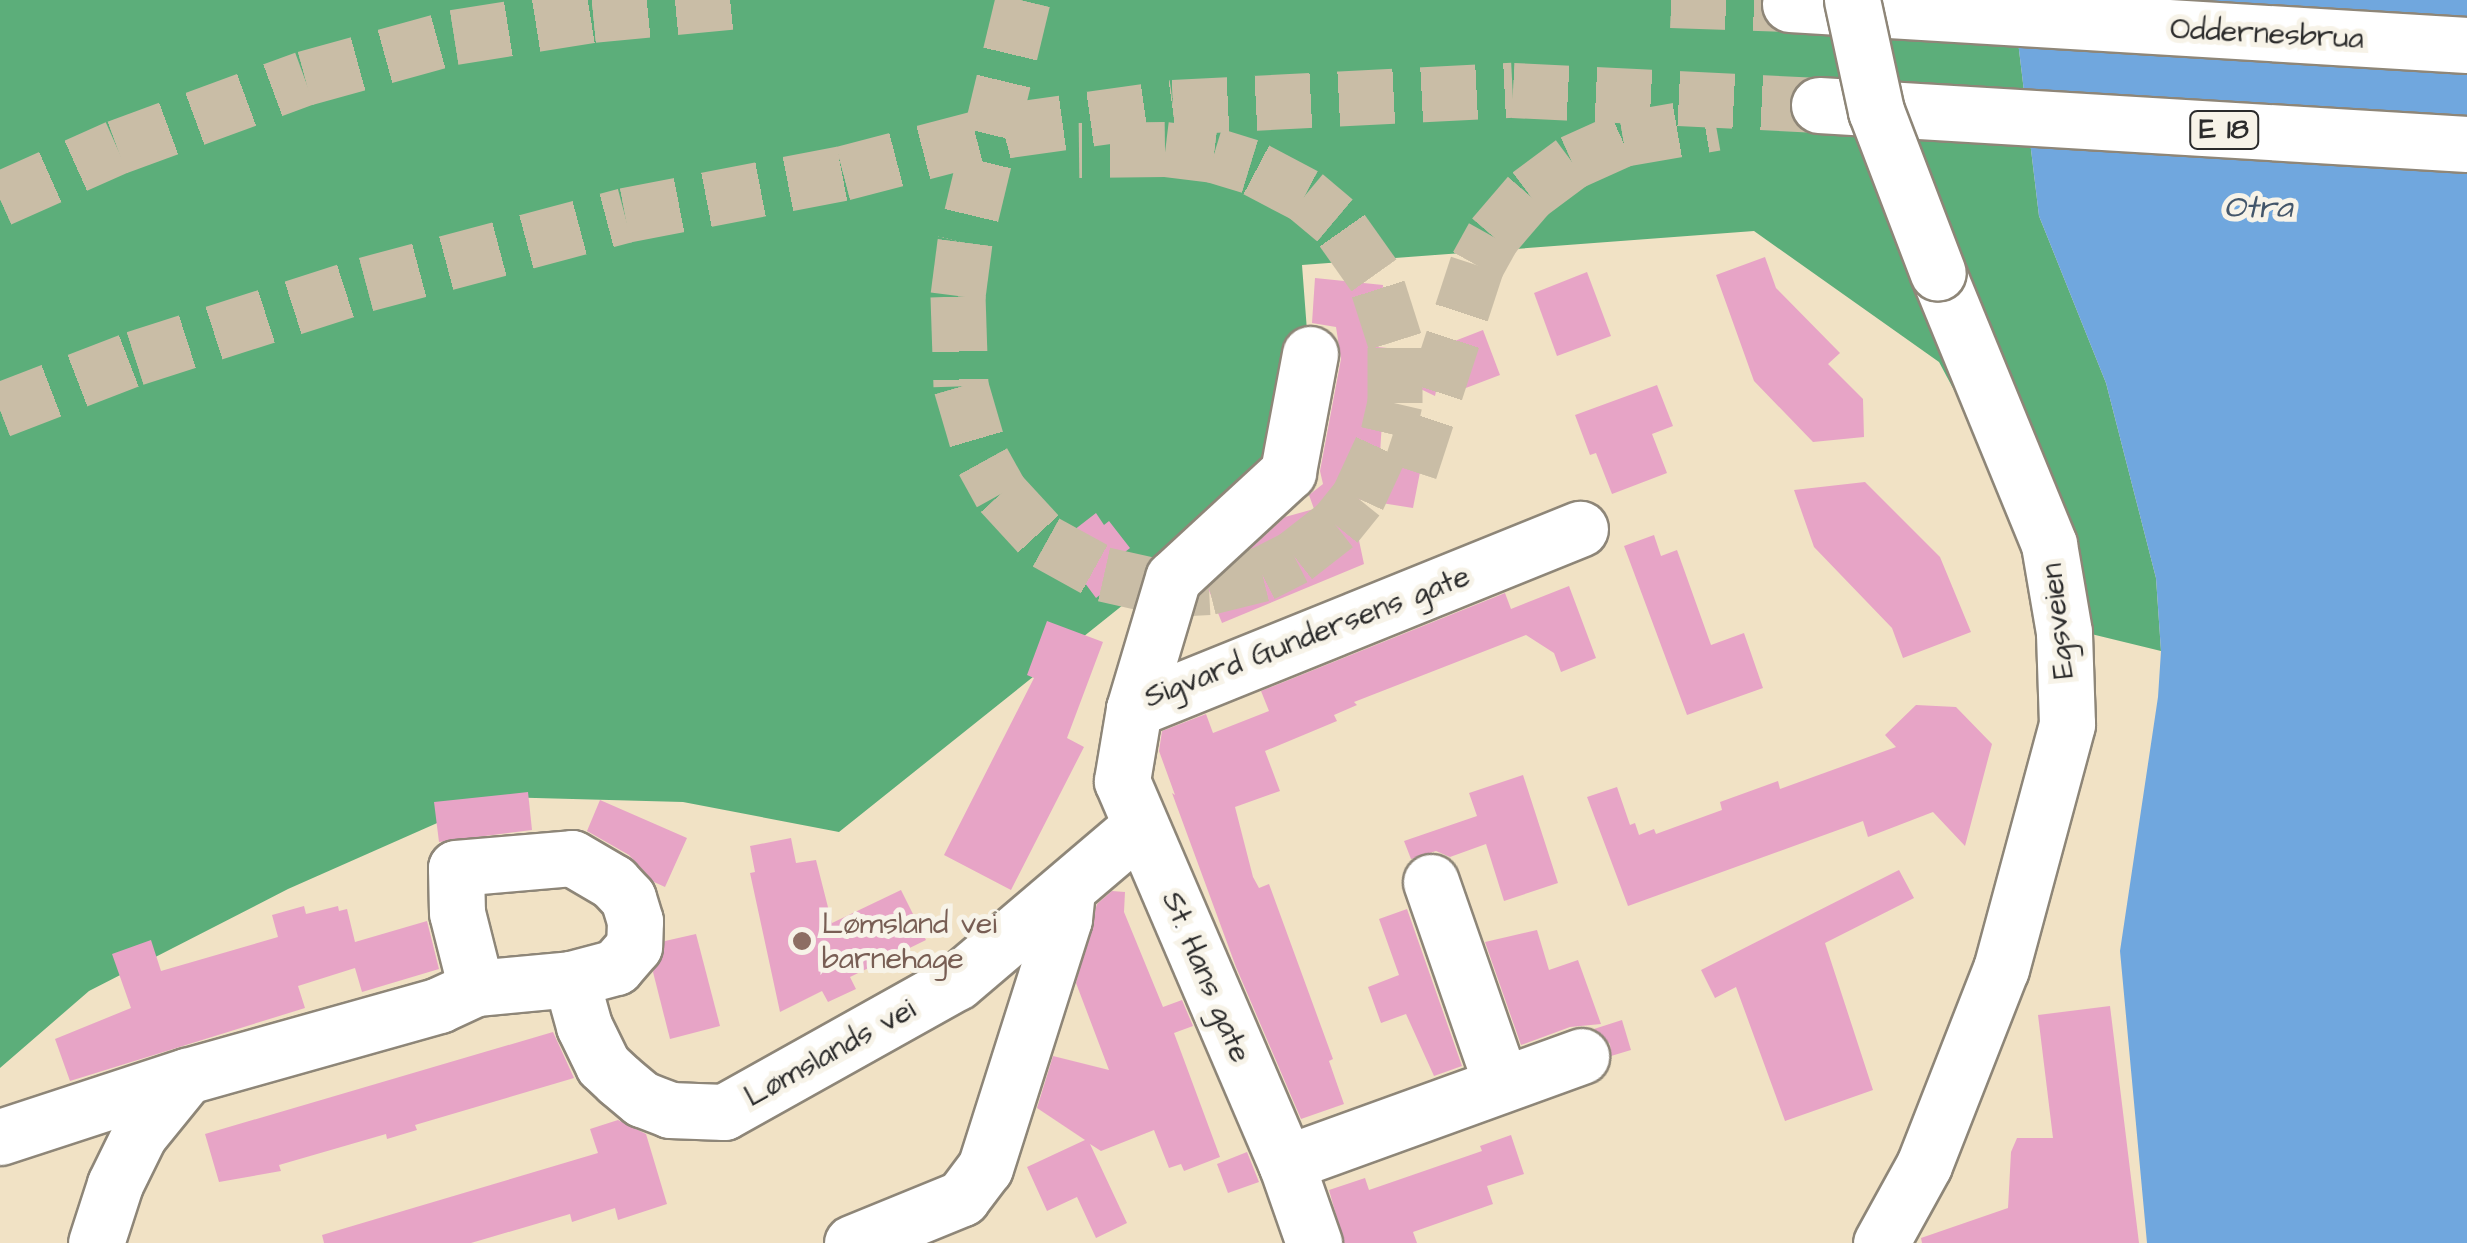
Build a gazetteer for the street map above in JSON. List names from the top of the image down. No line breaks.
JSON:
{"streets":{"main road":["Oddernesbrua","E 18","Egsveien","Sigvard Gundersens gate","St. Hans gate","Lømslands vei"]},"crossings":[["Sigvard Gundersens gate","St. Hans gate"],["St. Hans gate","Lømslands vei"]],"water":["Otra"],"places":["Lømsland vei barnehage"]}
